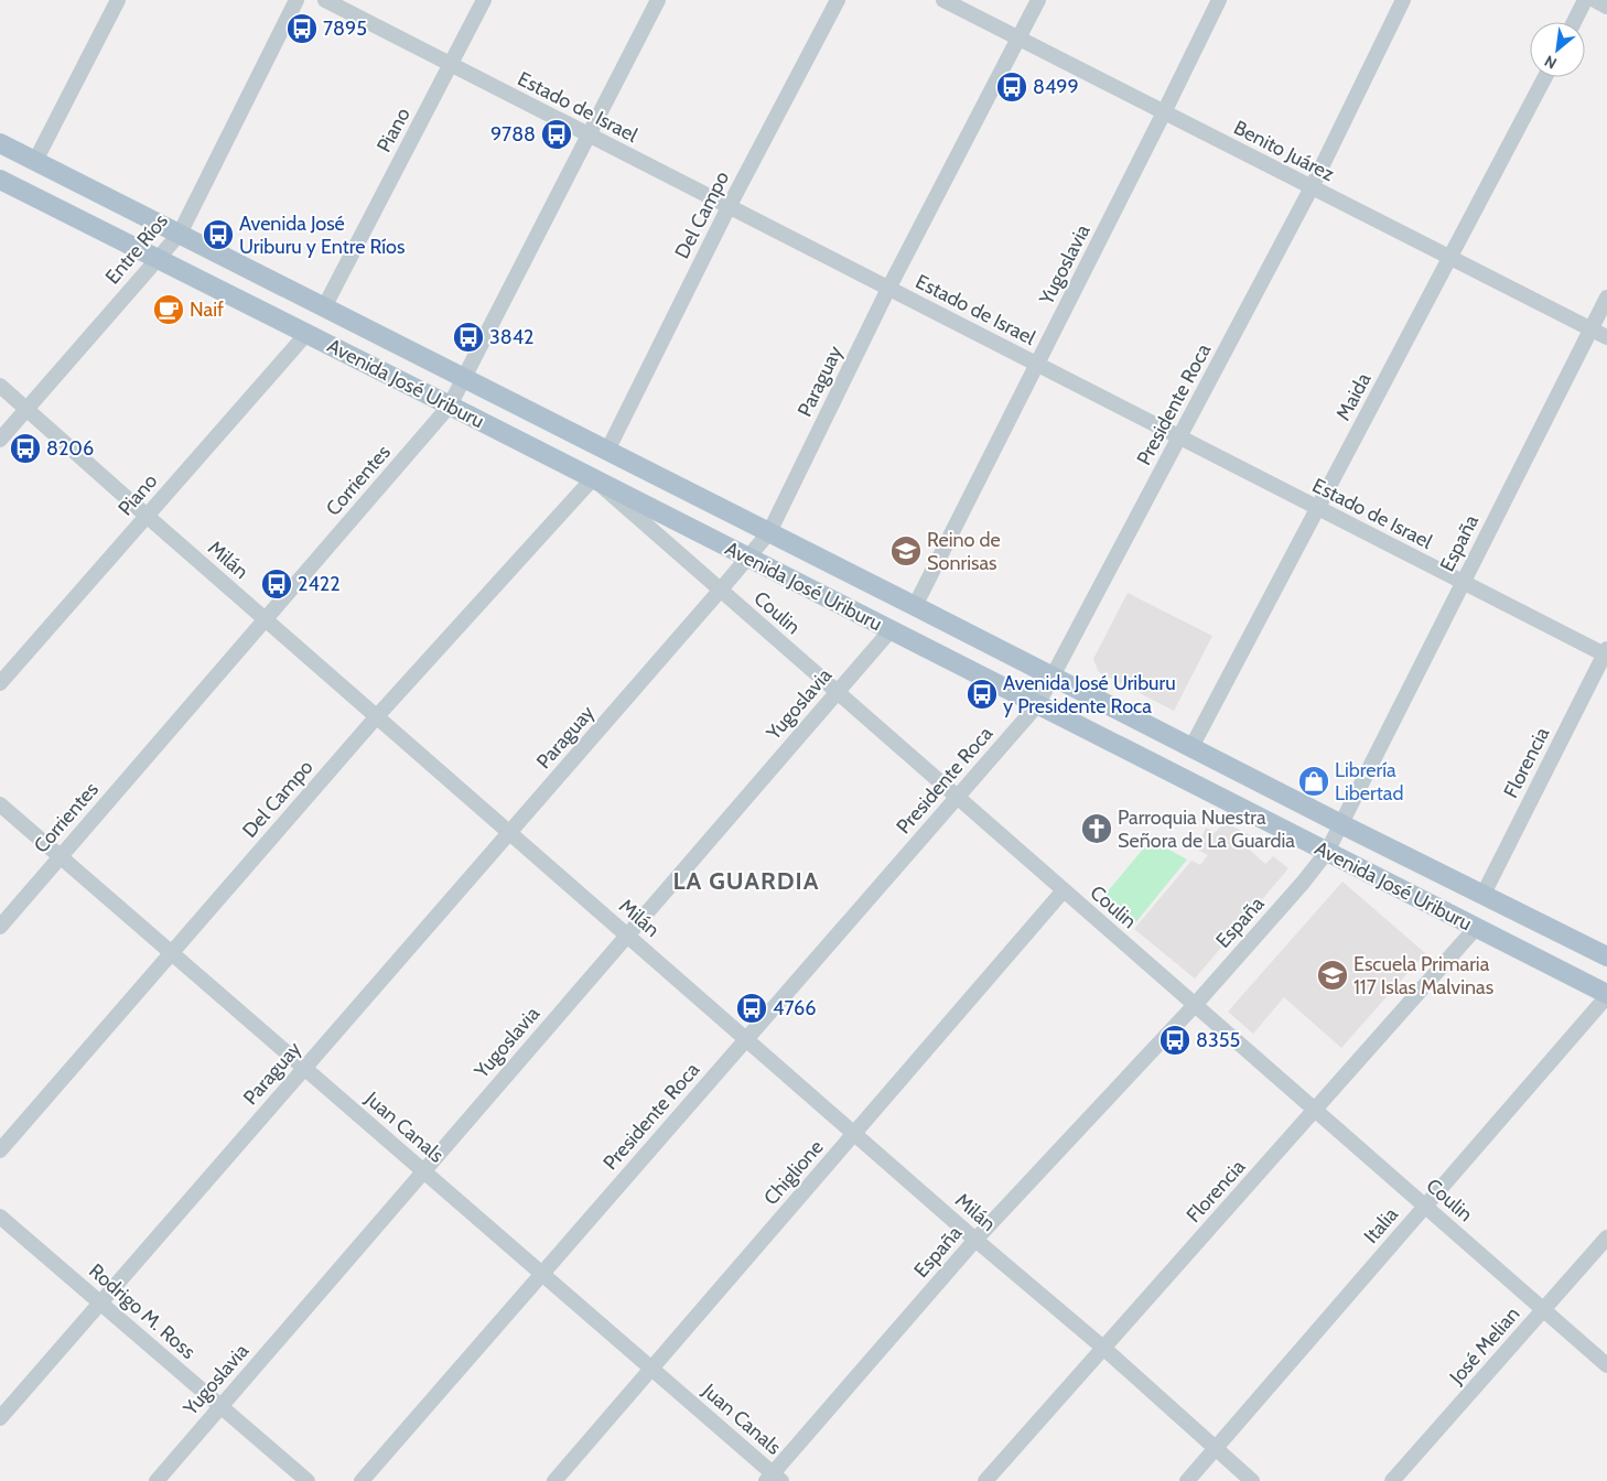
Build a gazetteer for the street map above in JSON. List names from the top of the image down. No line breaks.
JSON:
{"streets":{"main road":["Avenida José Uriburu"],"street":["Estado de Israel","Piano","Benito Juárez","Del Campo","Entre Ríos","Yugoslavia","Paraguay","Maida","Presidente Roca","Corrientes","España","Milán","Coulin","Florencia","Juan Canals","Chiglione","Italia","Rodrigo M. Ross","José Melian"]},"crossings":[["Estado de Israel","Piano"],["Estado de Israel","Del Campo"],["Estado de Israel","Yugoslavia"],["Estado de Israel","Paraguay"],["Estado de Israel","Maida"],["Estado de Israel","Presidente Roca"],["Estado de Israel","Corrientes"],["Estado de Israel","España"],["Estado de Israel","Florencia"],["Piano","Avenida José Uriburu"],["Piano","Milán"],["Benito Juárez","Yugoslavia"],["Benito Juárez","Paraguay"],["Benito Juárez","Maida"],["Benito Juárez","Presidente Roca"],["Benito Juárez","España"],["Del Campo","Avenida José Uriburu"],["Del Campo","Milán"],["Del Campo","Coulin"],["Del Campo","Juan Canals"],["Entre Ríos","Avenida José Uriburu"],["Entre Ríos","Milán"],["Yugoslavia","Avenida José Uriburu"],["Yugoslavia","Milán"],["Yugoslavia","Coulin"],["Yugoslavia","Juan Canals"],["Yugoslavia","Rodrigo M. Ross"],["Paraguay","Avenida José Uriburu"],["Paraguay","Milán"],["Paraguay","Coulin"],["Paraguay","Juan Canals"],["Paraguay","Rodrigo M. Ross"],["Avenida José Uriburu","Maida"],["Avenida José Uriburu","Presidente Roca"],["Avenida José Uriburu","Corrientes"],["Avenida José Uriburu","España"],["Avenida José Uriburu","Coulin"],["Avenida José Uriburu","Florencia"],["Avenida José Uriburu","Italia"],["Presidente Roca","Milán"],["Presidente Roca","Coulin"],["Presidente Roca","Juan Canals"],["Corrientes","Milán"],["Corrientes","Juan Canals"],["España","Milán"],["España","Coulin"],["España","Juan Canals"],["Milán","Florencia"],["Milán","Chiglione"],["Milán","Italia"],["Coulin","Florencia"],["Coulin","Chiglione"],["Coulin","Italia"],["Coulin","José Melian"],["Juan Canals","Chiglione"]],"districts":["LA GUARDIA"],"places":{"bus stop":["7895","8499","9788","Avenida José Uriburu y Entre Ríos","3842","8206","2422","Avenida José Uriburu y Presidente Roca","4766","8355"],"cafe":["Naif"],"school or university":["Reino de Sonrisas","Escuela Primaria 117 Islas Malvinas"],"shop":["Librería Libertad"],"church":["Parroquia Nuestra Señora de La Guardia"]},"north":"bottom left"}
